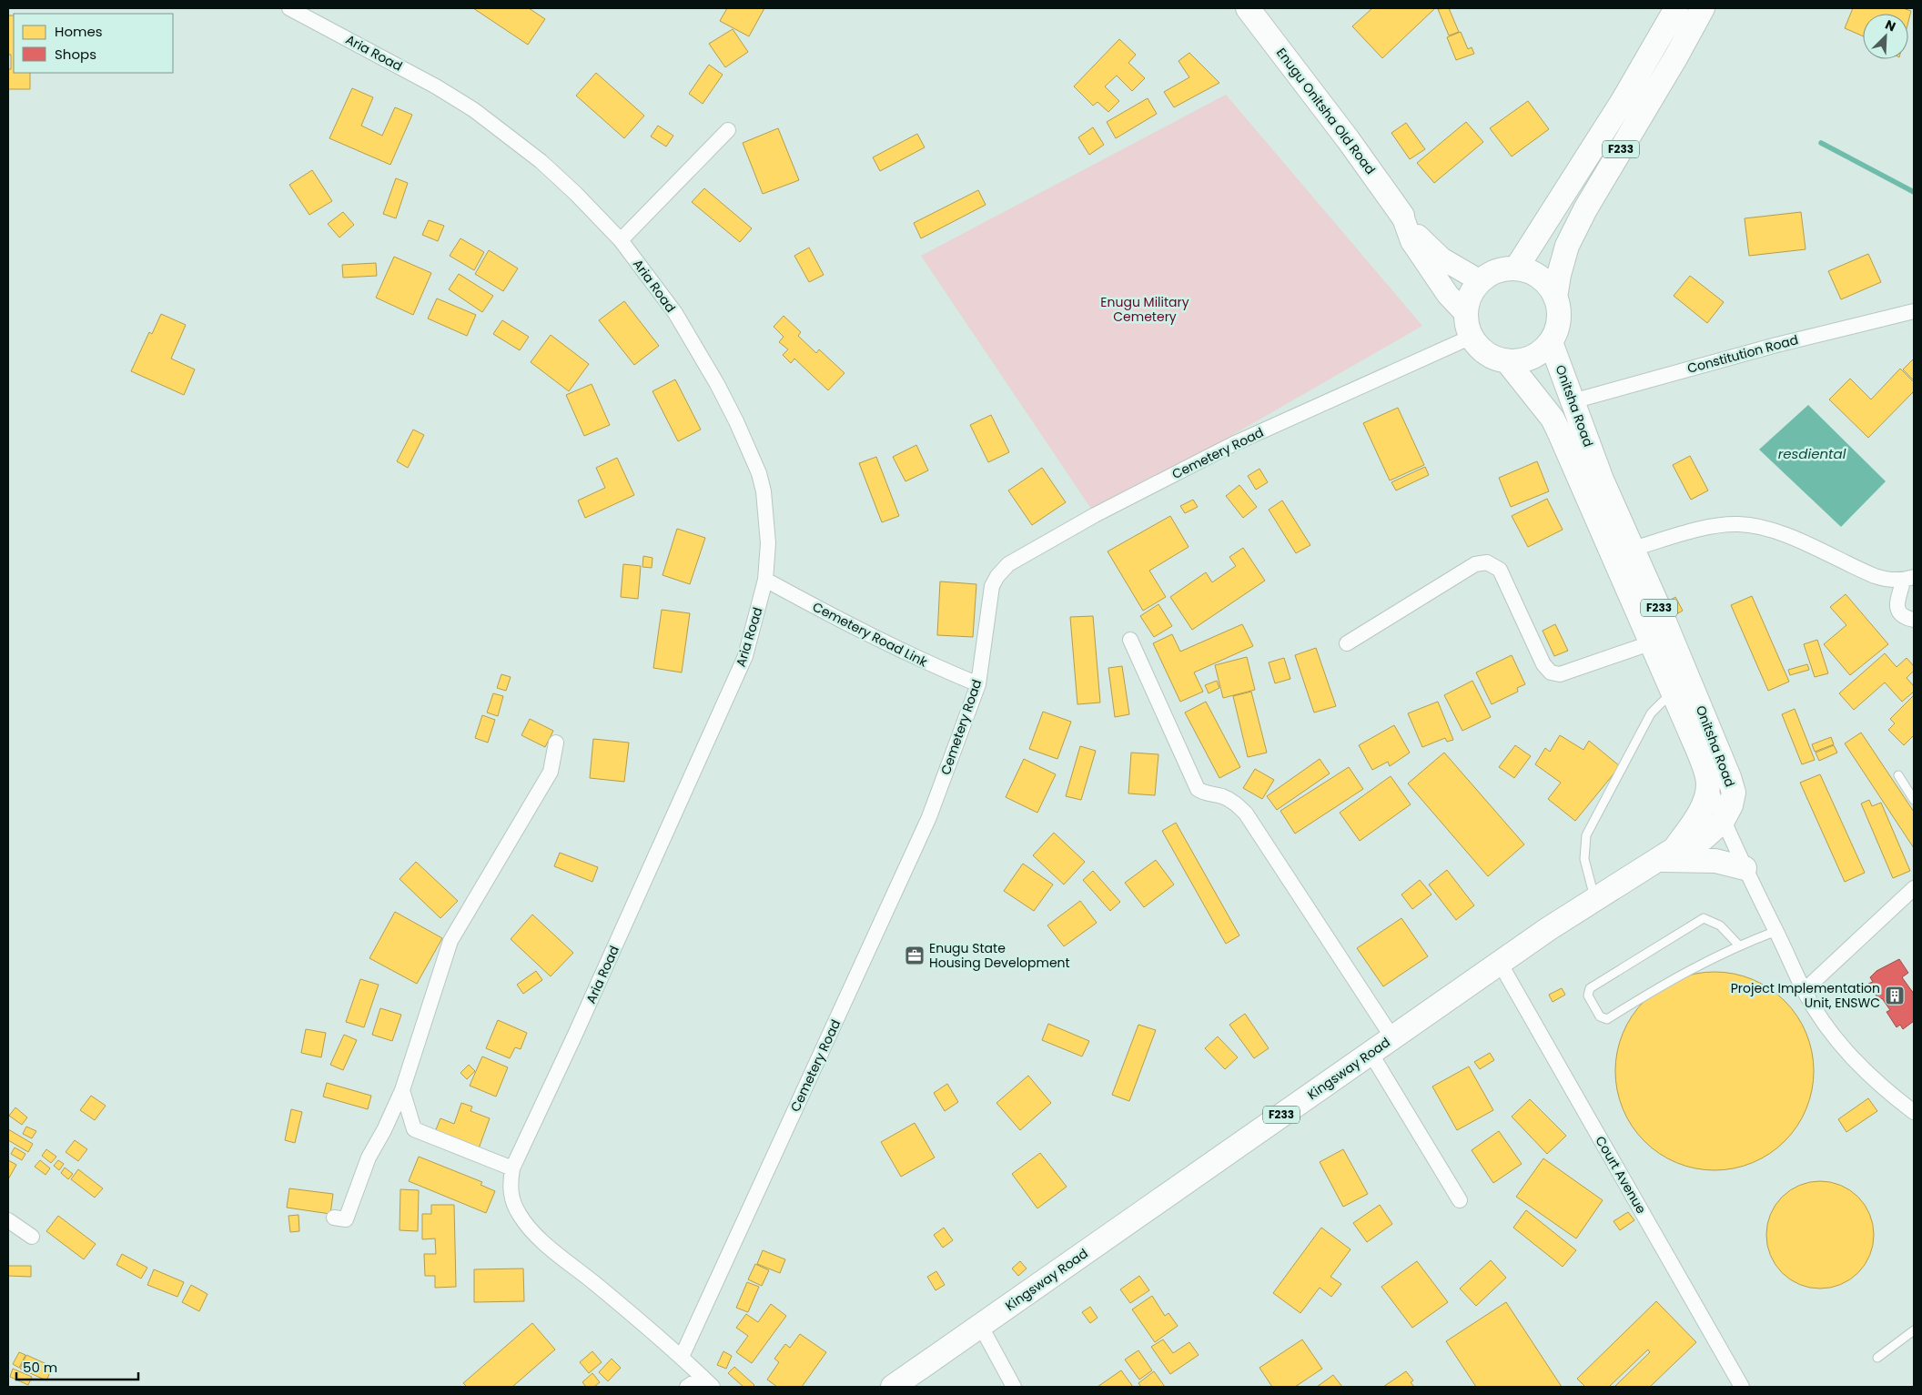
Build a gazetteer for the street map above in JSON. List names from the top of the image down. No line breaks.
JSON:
{"streets":{"main road":["Enugu Onitsha Old Road","F233","Onitsha Road","Kingsway Road"],"street":["Aria Road","Constitution Road","Cemetery Road","Cemetery Road Link","Court Avenue"]},"crossings":[["Aria Road","Cemetery Road"],["Aria Road","Cemetery Road Link"],["F233","Onitsha Road"],["F233","Cemetery Road"],["Constitution Road","Onitsha Road"],["Onitsha Road","Cemetery Road"],["Onitsha Road","Kingsway Road"],["Cemetery Road","Cemetery Road Link"],["Kingsway Road","Court Avenue"]],"water":["resdiental"],"parks":["Enugu Military Cemetery"],"places":{"office":["Enugu State Housing Development"],"building":["Project Implementation Unit, ENSWC"]},"legend":["Homes","Shops"],"scale_bar":"50 m","north":"top right"}
